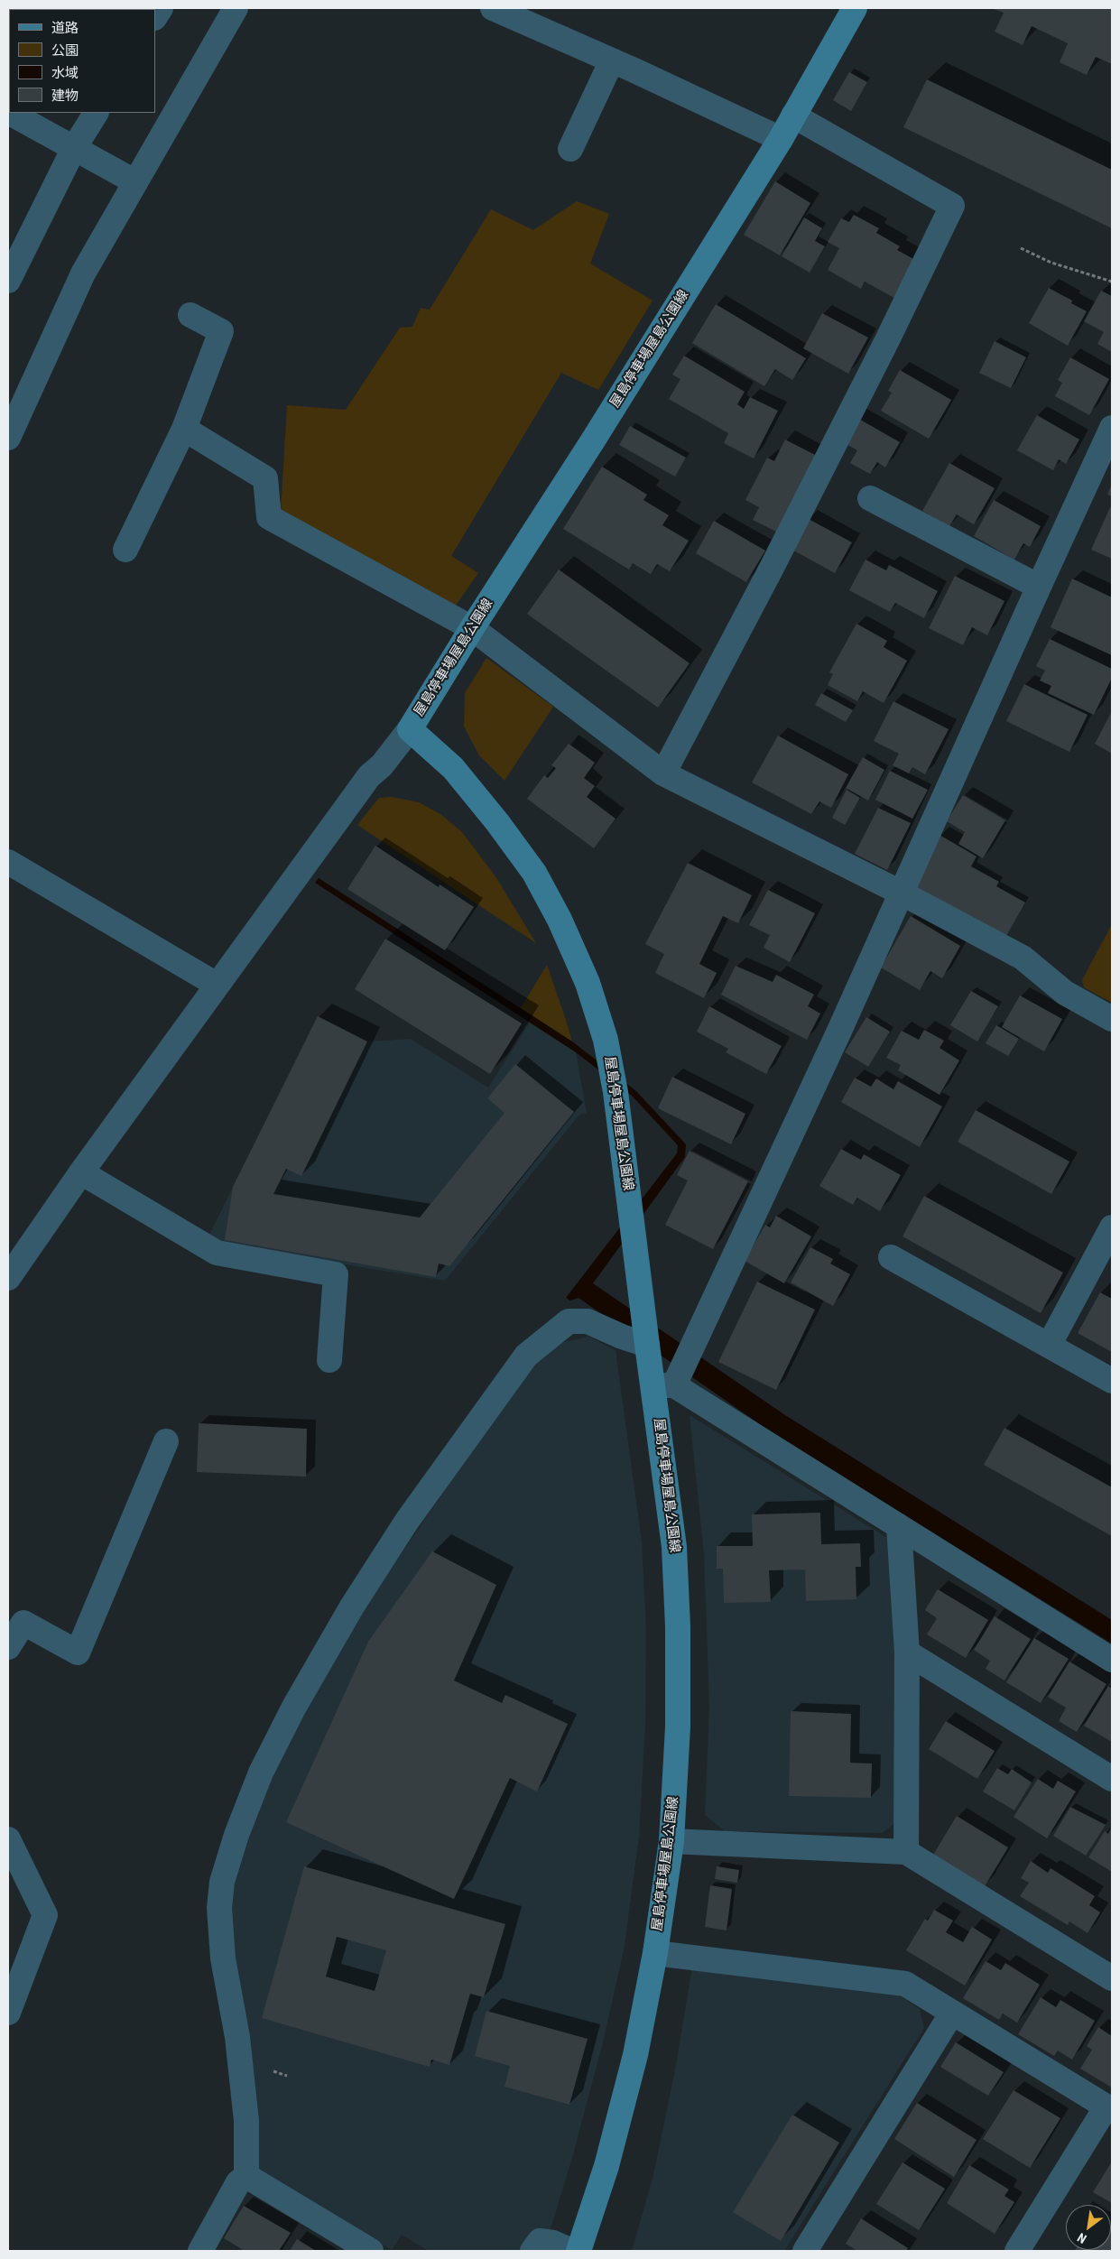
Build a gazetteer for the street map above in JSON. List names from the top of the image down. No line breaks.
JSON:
{"streets":{"main road":["屋島停車場屋島公園線"]},"legend":["道路","公園","水域","建物"],"north":"bottom left"}
